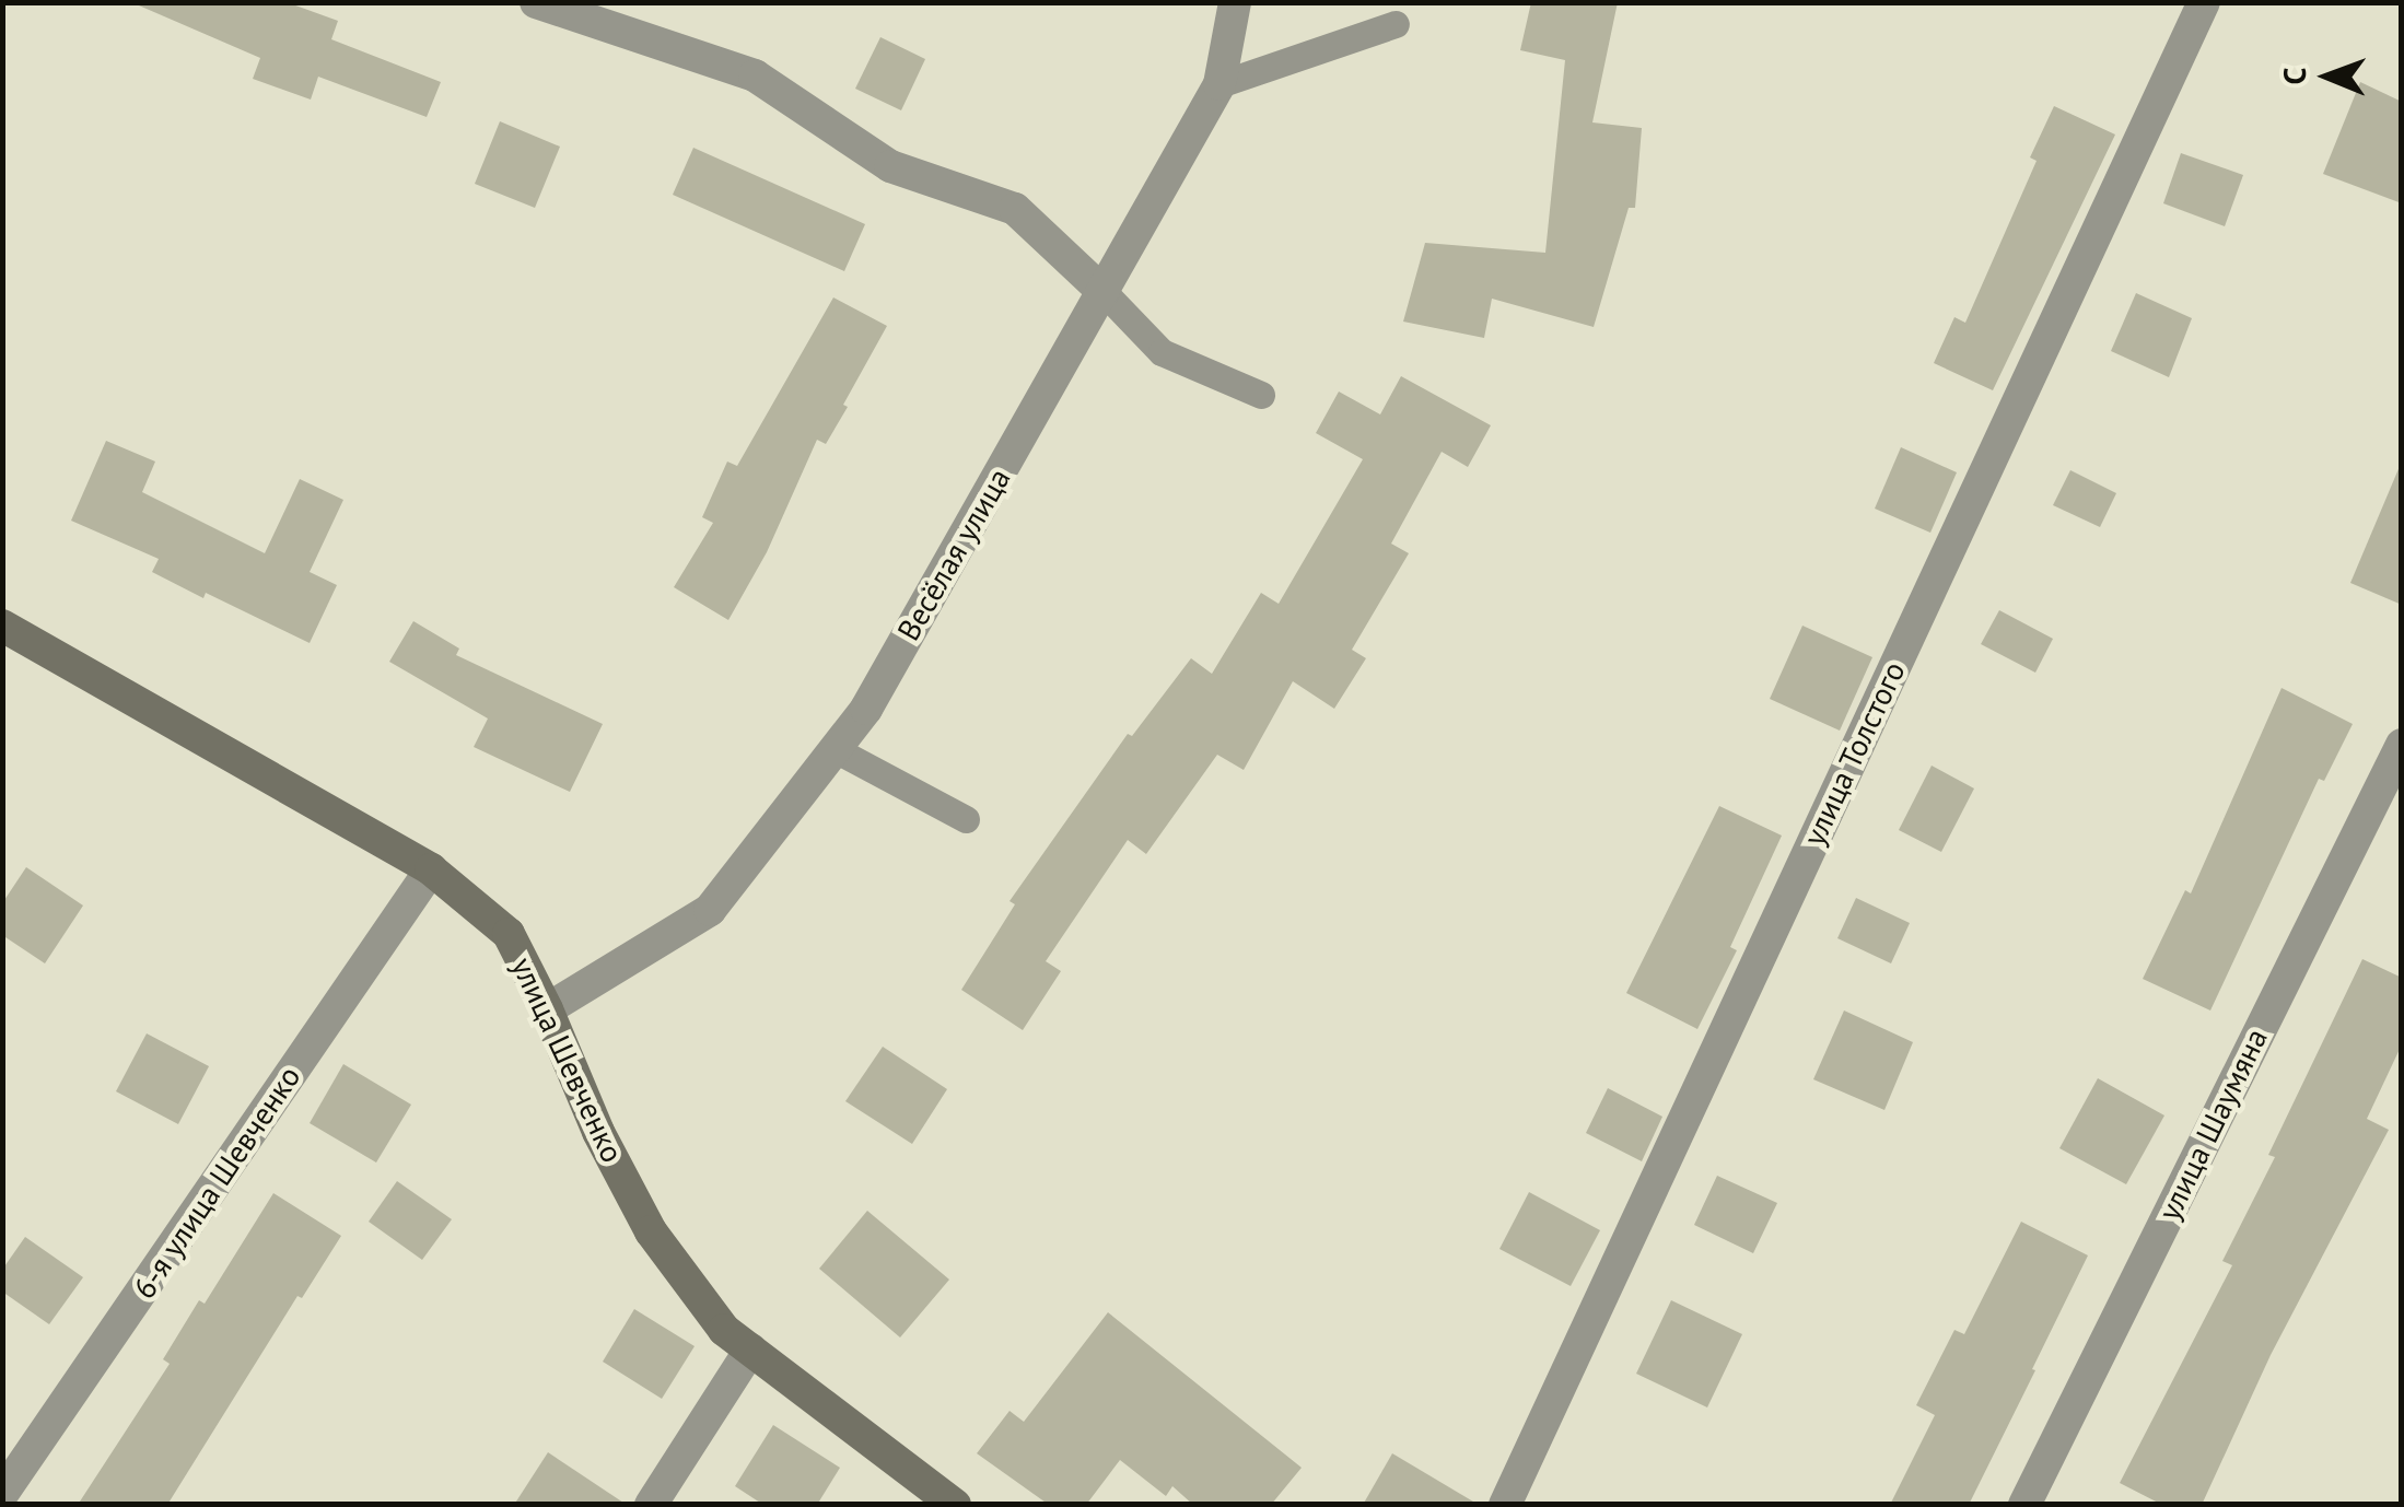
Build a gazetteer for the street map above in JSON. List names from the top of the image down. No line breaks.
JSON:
{"streets":{"main road":["улица Шевченко"],"street":["Весёлая улица","улица Толстого","улица Шаумяна","6-я улица Шевченко"]},"crossings":[["Весёлая улица","улица Шевченко"],["улица Шевченко","6-я улица Шевченко"]],"north":"left"}
